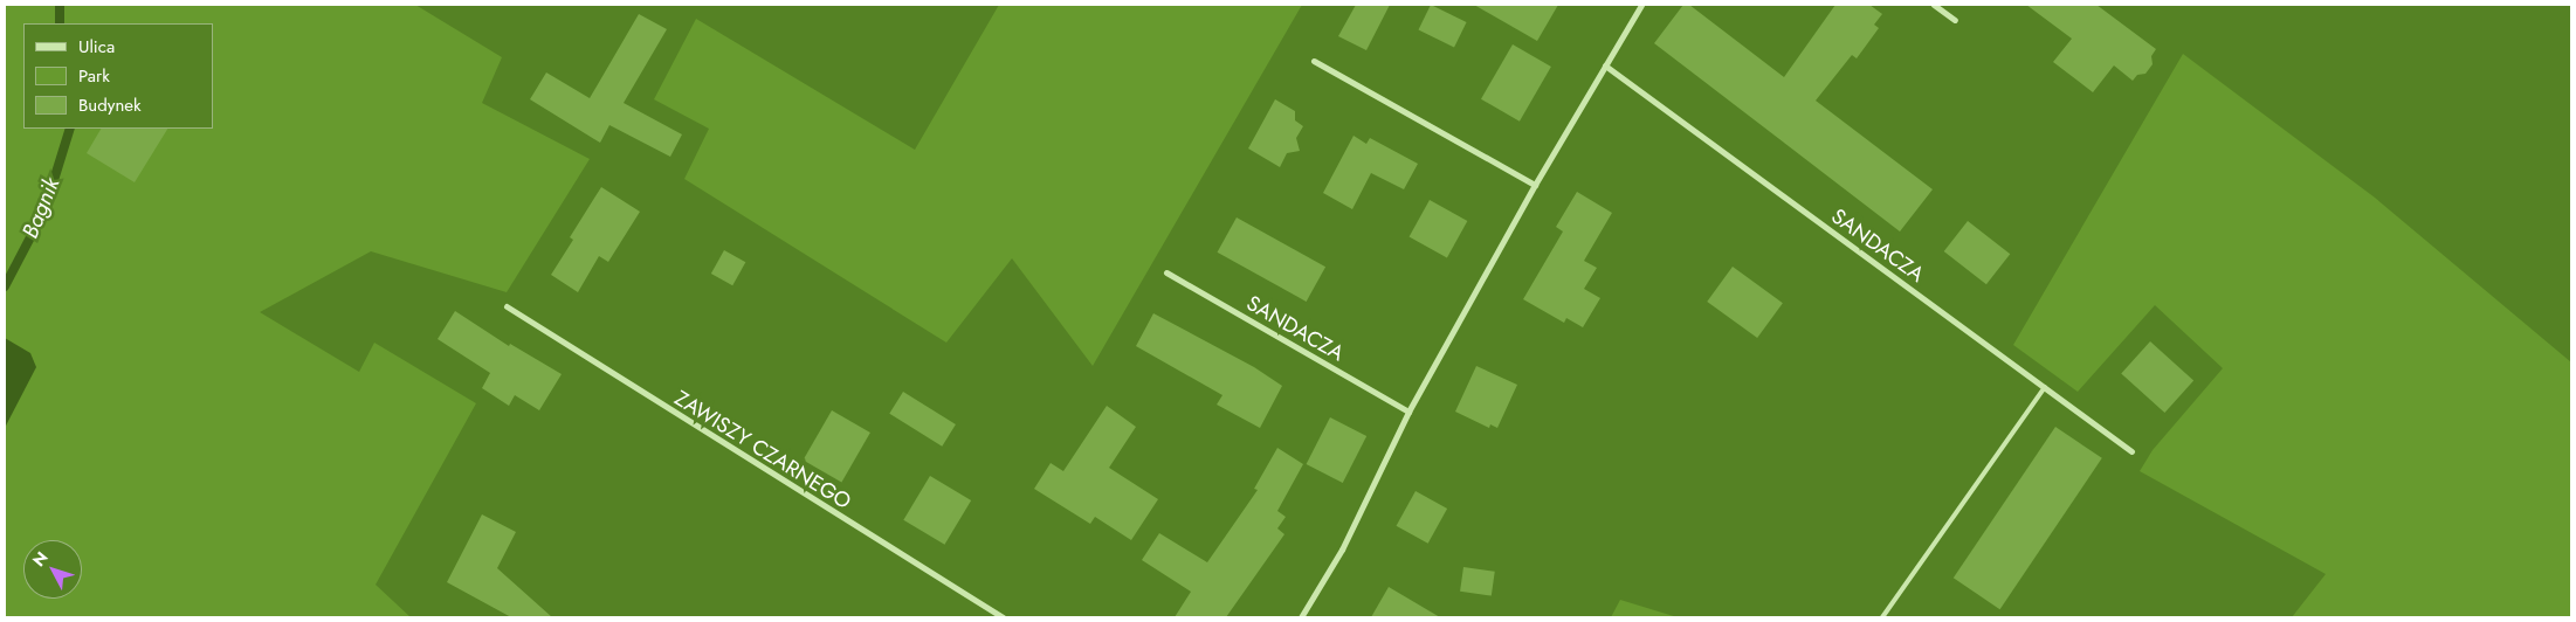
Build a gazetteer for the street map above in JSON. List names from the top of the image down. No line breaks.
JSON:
{"streets":{"street":["SANDACZA","ZAWISZY CZARNEGO"]},"water":["Bagnik"],"legend":["Ulica","Park","Budynek"],"north":"top left"}
